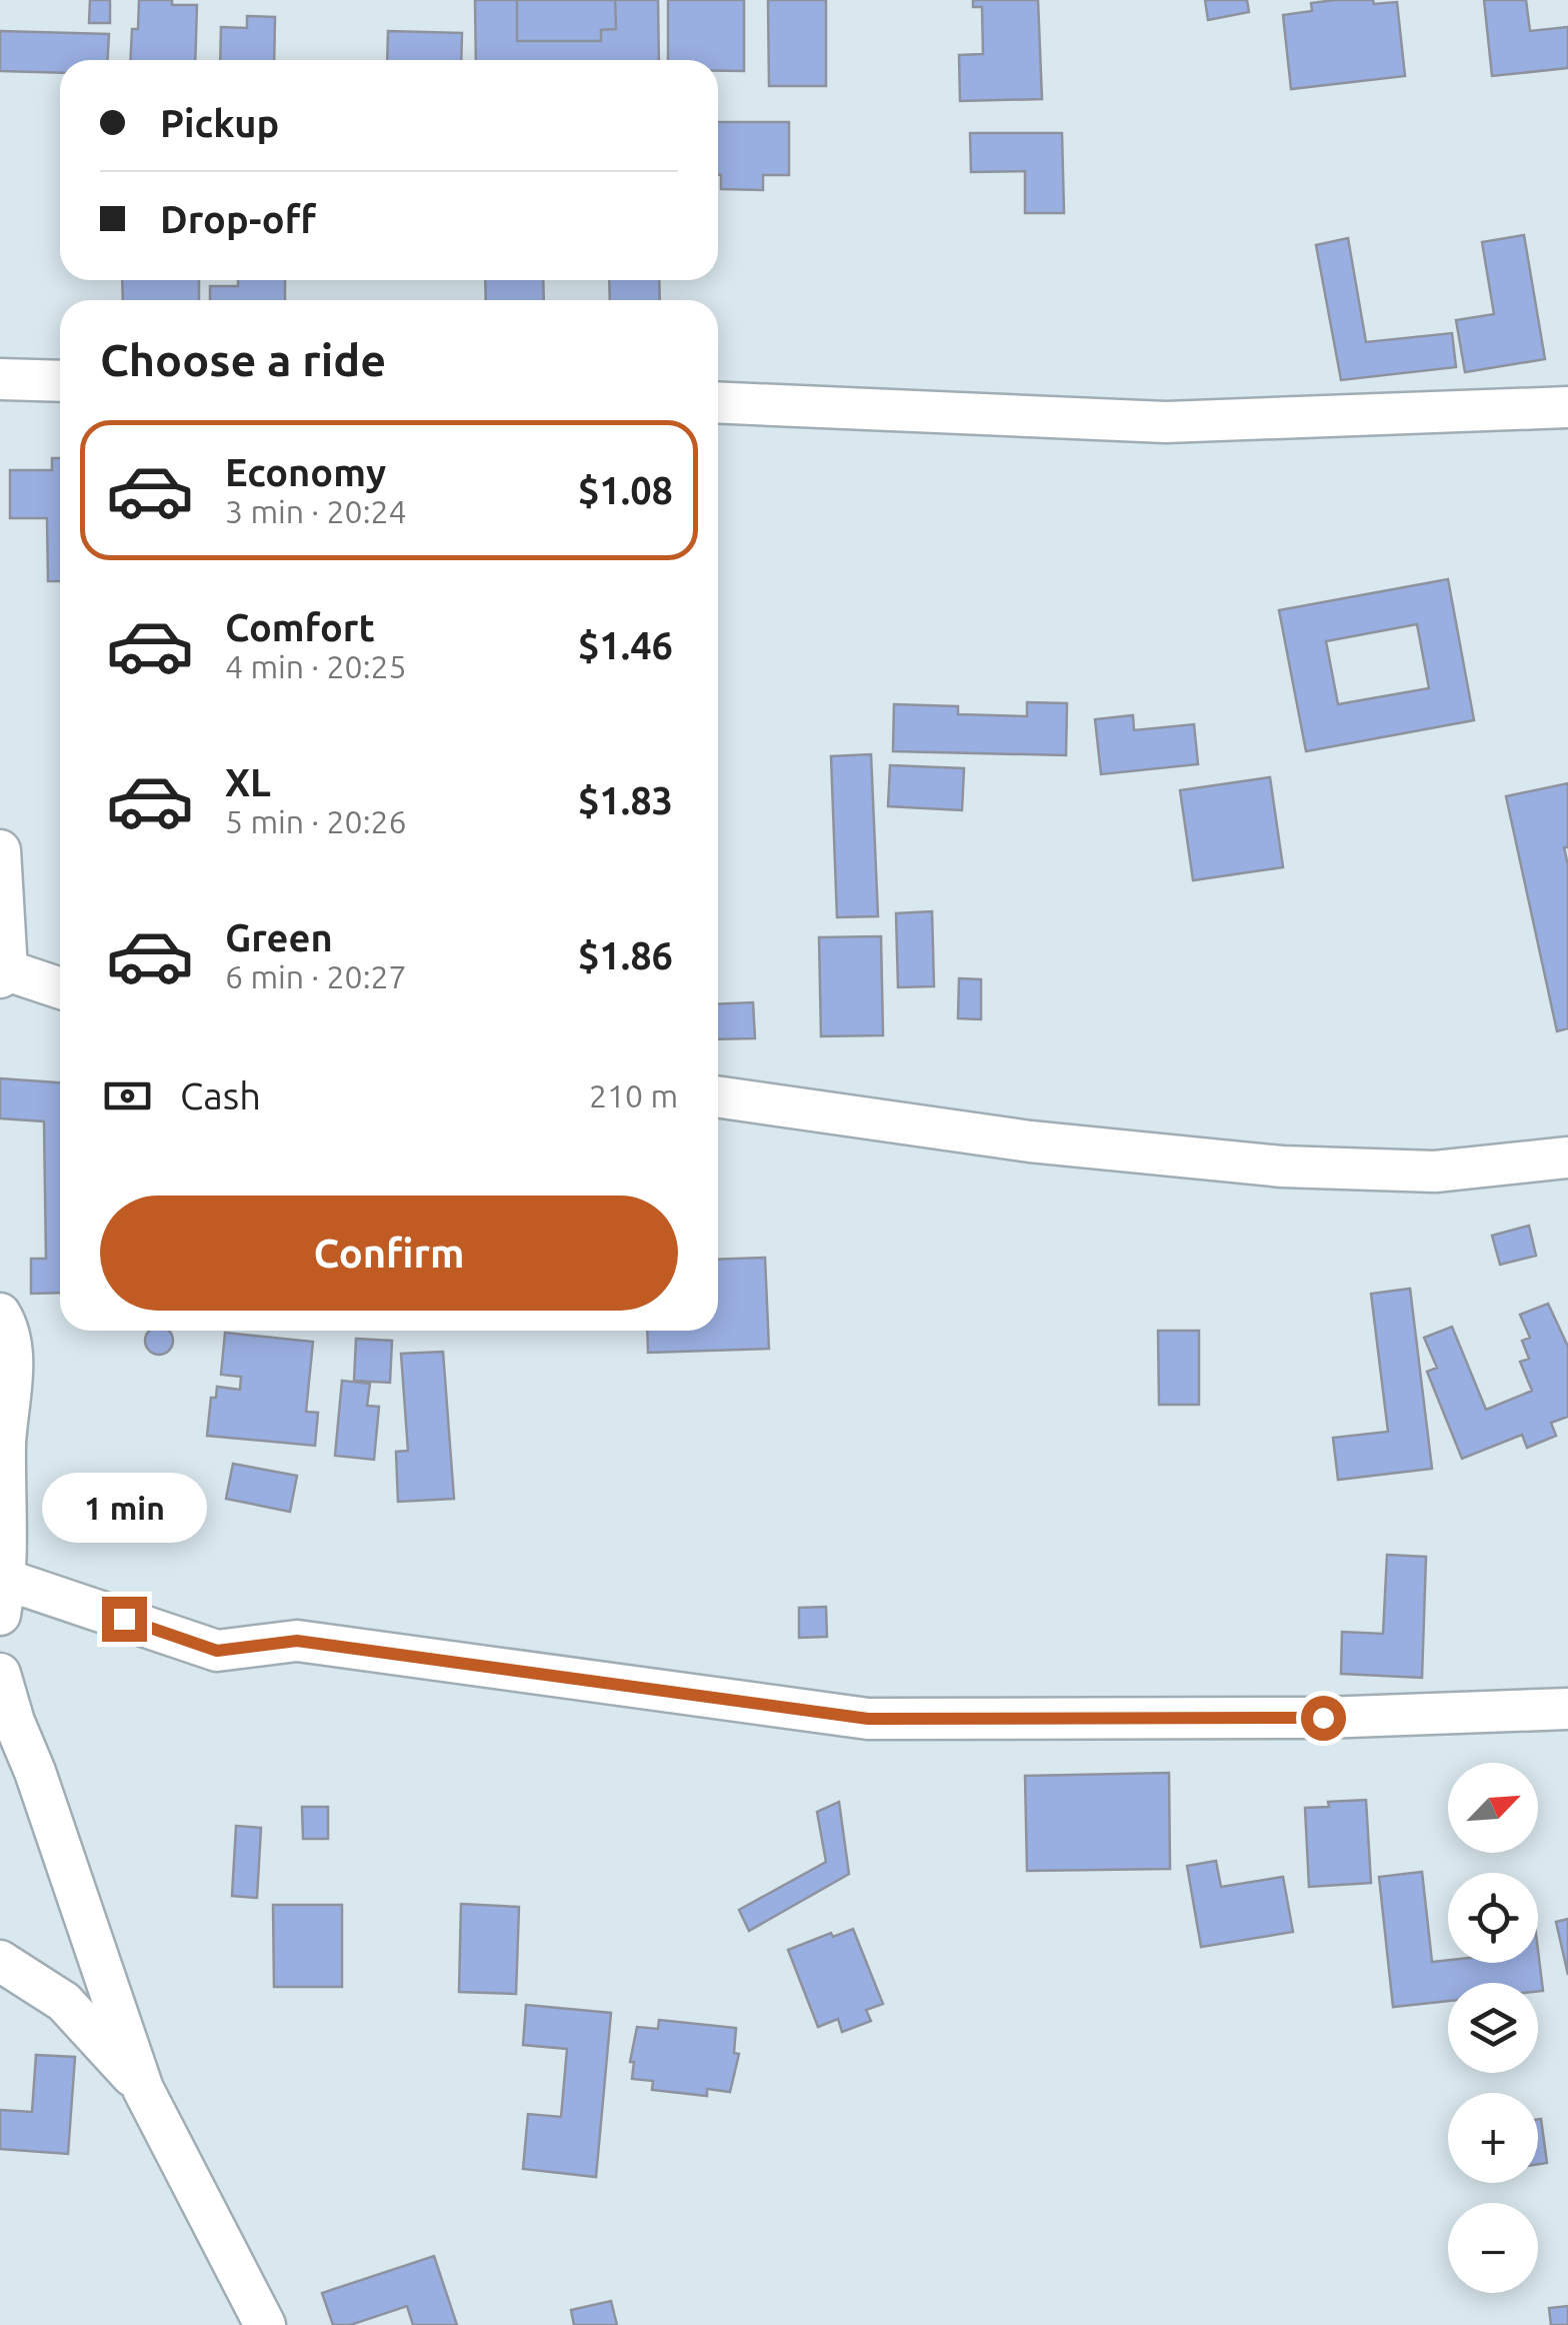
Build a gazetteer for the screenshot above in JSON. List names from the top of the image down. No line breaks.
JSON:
{"north":"top right","page":{"banner":["Pickup","Drop-off"],"heading":"Choose a ride","list":[{"name":"Economy","note":"3 min · 20:24","value":"$1.08"},{"name":"Comfort","note":"4 min · 20:25","value":"$1.46"},{"name":"XL","note":"5 min · 20:26","value":"$1.83"},{"name":"Green","note":"6 min · 20:27","value":"$1.86"}],"pay":["Cash","210 m"],"buttons":"Confirm","bubble":"1 min","map_buttons":["+","−"]}}
